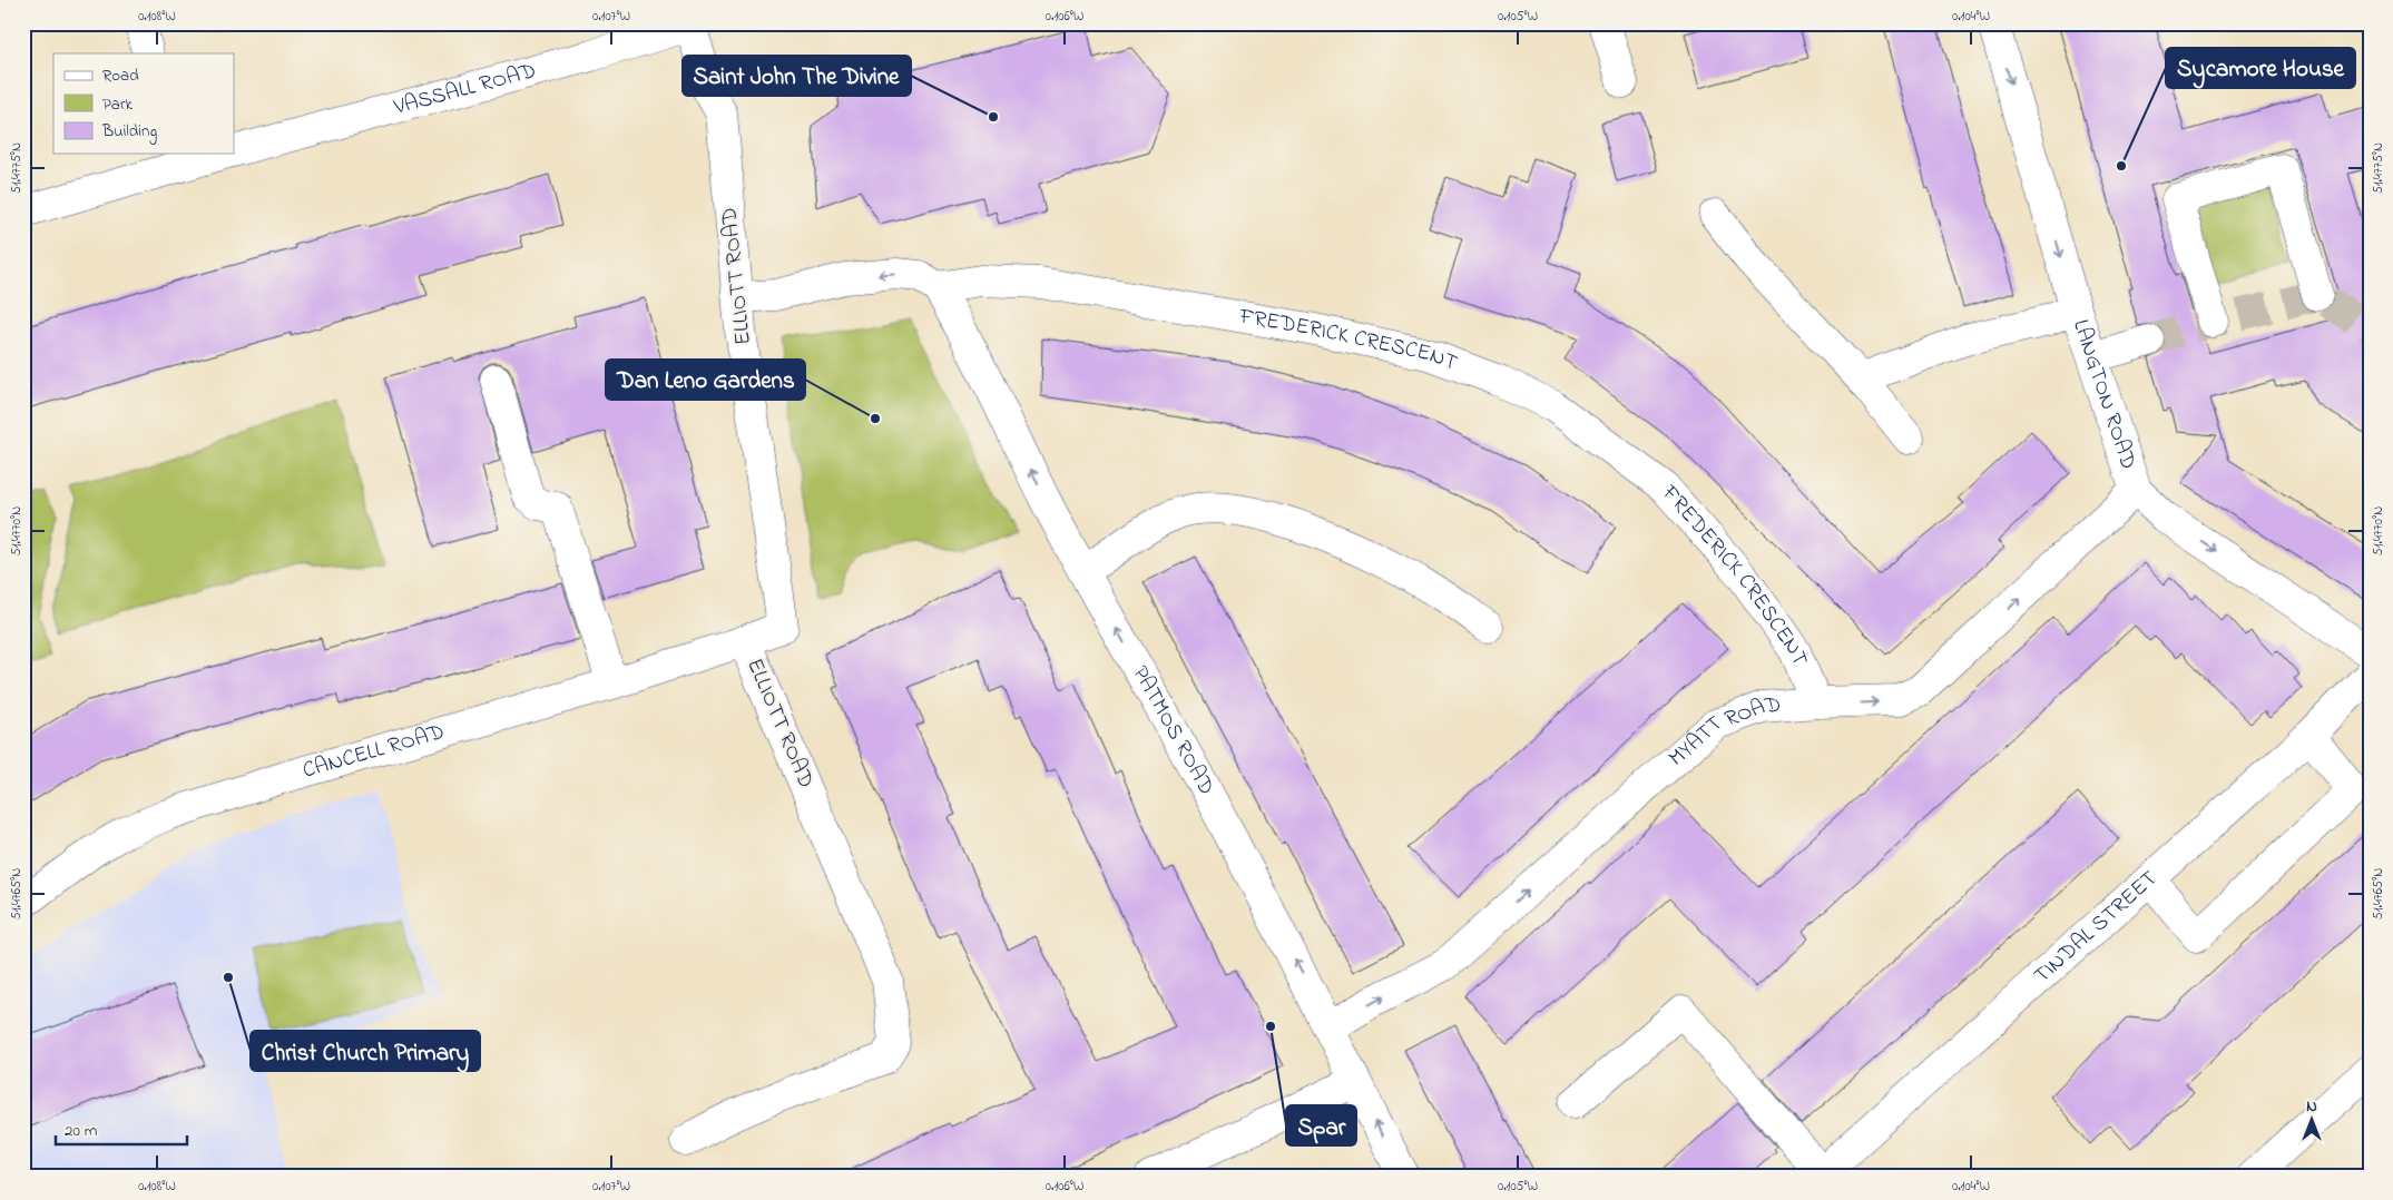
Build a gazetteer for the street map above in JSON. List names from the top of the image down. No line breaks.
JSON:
{"streets":{"street":["VASSALL ROAD","ELLIOTT ROAD","FREDERICK CRESCENT","LANGTON ROAD","PATMOS ROAD","MYATT ROAD","CANCELL ROAD","TINDAL STREET"]},"crossings":[["VASSALL ROAD","ELLIOTT ROAD"],["ELLIOTT ROAD","CANCELL ROAD"],["FREDERICK CRESCENT","PATMOS ROAD"],["FREDERICK CRESCENT","MYATT ROAD"],["LANGTON ROAD","MYATT ROAD"],["PATMOS ROAD","MYATT ROAD"]],"one_way":["LANGTON ROAD","PATMOS ROAD","MYATT ROAD"],"places":["Saint John The Divine","Sycamore House","Dan Leno Gardens","Christ Church Primary","Spar"],"legend":["Road","Park","Building"],"scale_bar":"20 m","north":"top","coordinates":["0.108°W","0.107°W","0.106°W","0.105°W","0.104°W","51.4775°N","51.4770°N","51.4765°N"]}
